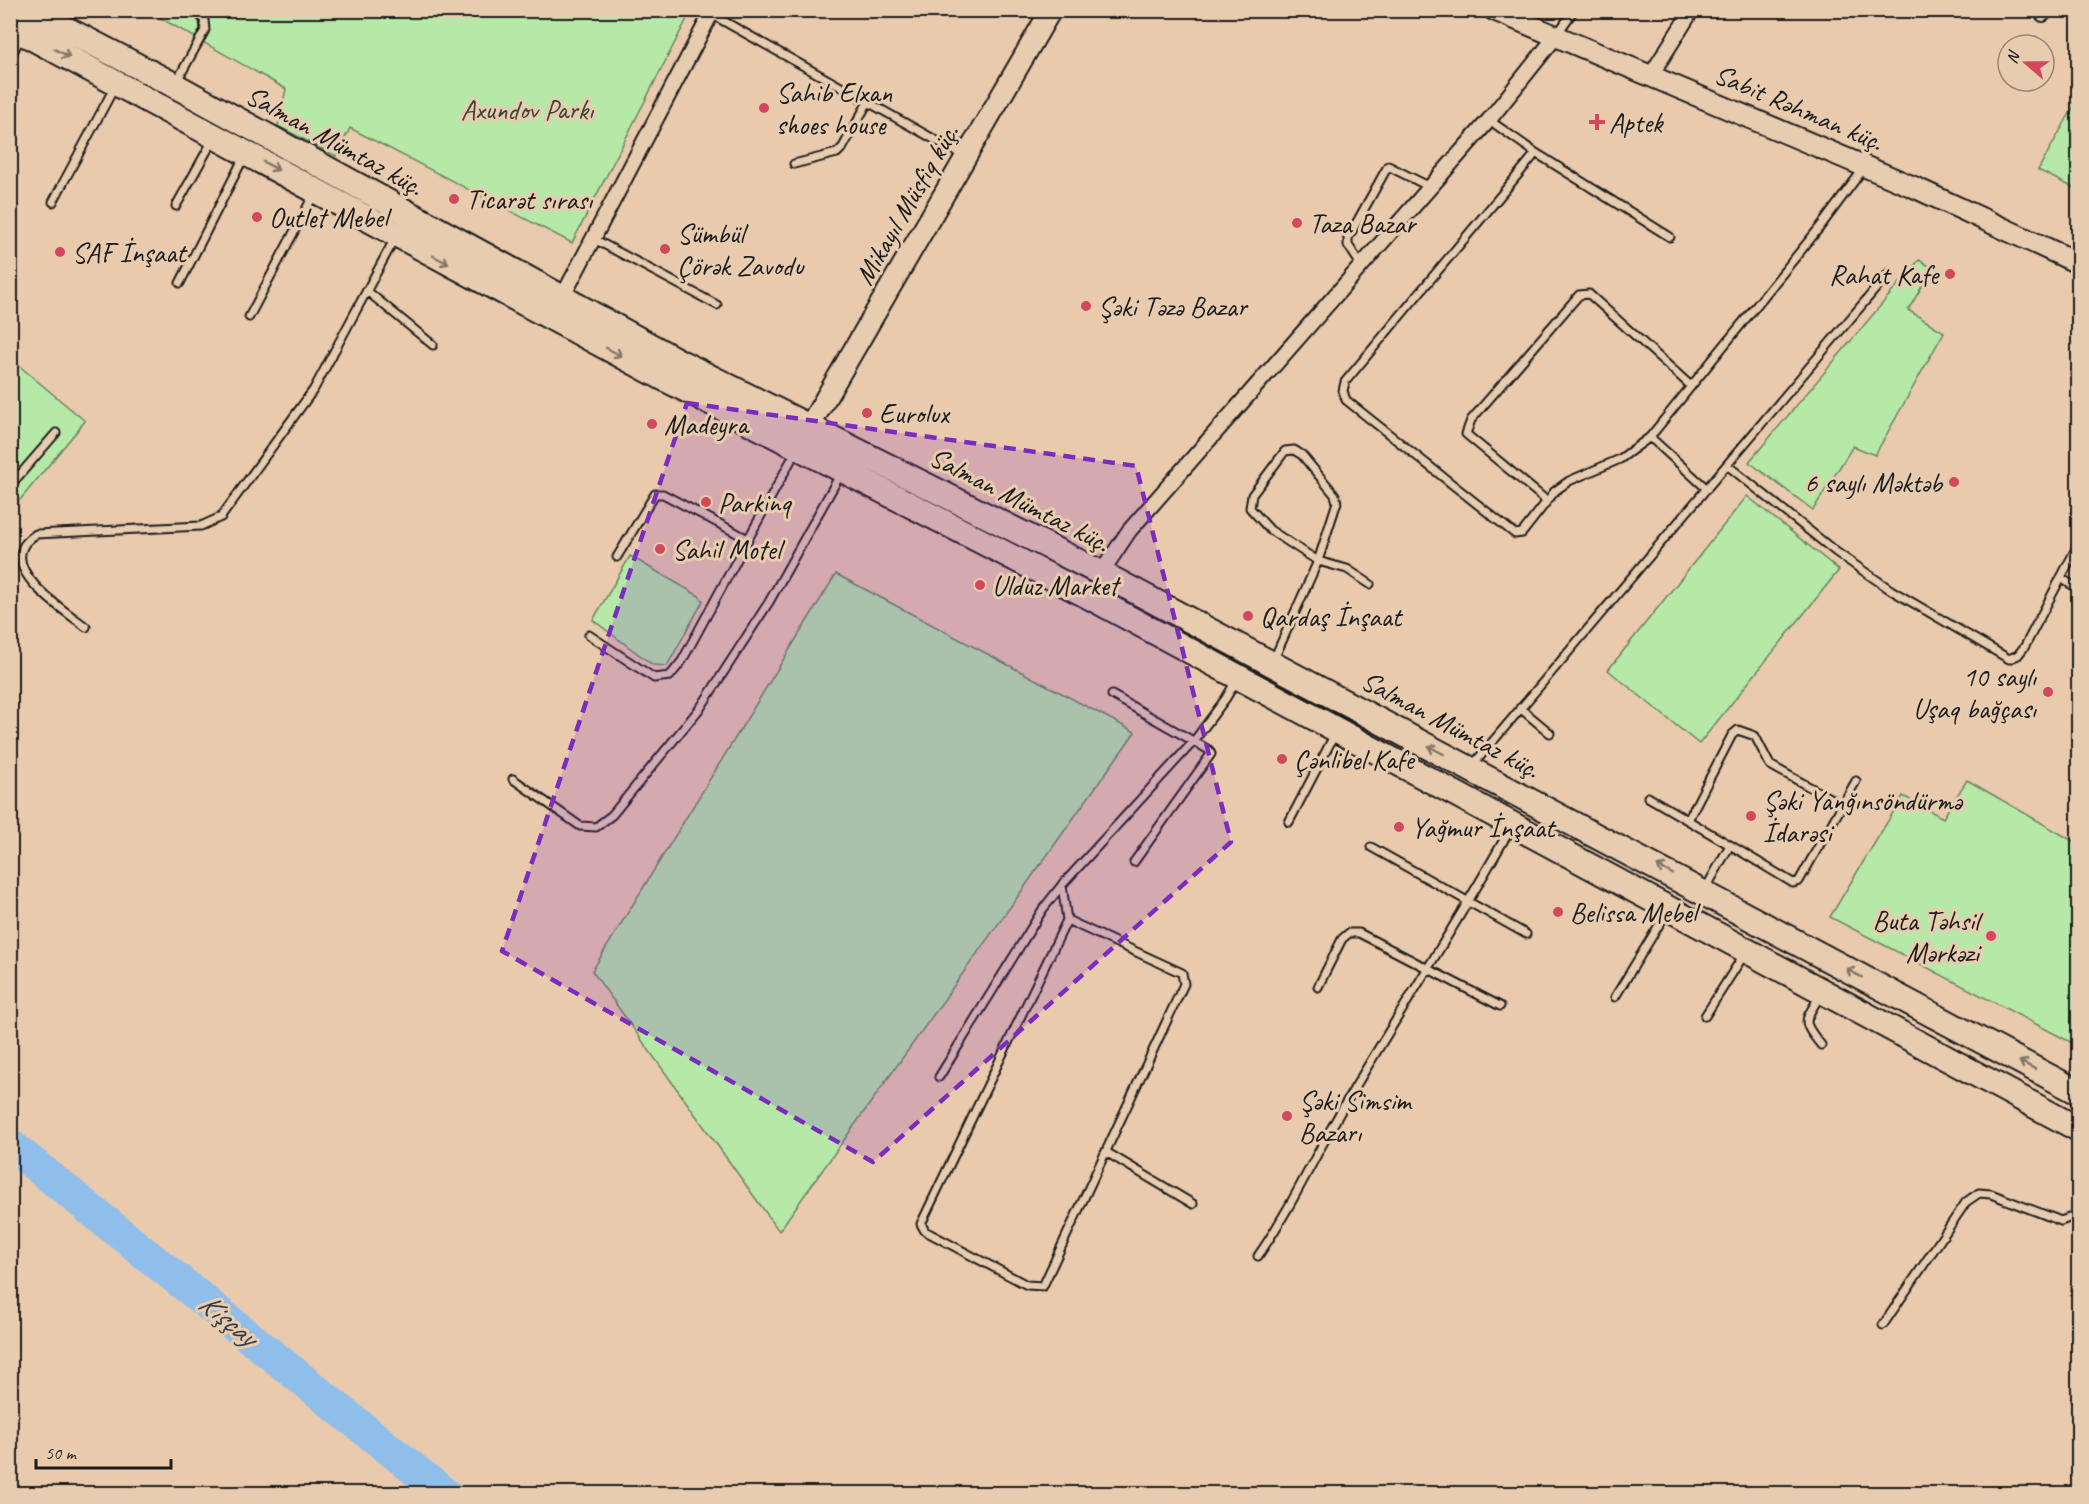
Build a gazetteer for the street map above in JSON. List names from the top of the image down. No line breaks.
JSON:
{"streets":{"highway":["Salman Mümtaz küç."],"main road":["Sabit Rəhman küç.","Mikayıl Müsfiq küç."]},"crossings":[["Salman Mümtaz küç.","Mikayıl Müsfiq küç."]],"water":["Kişçay"],"parks":["Axundov Parkı"],"places":{"other":["Sahib Elxan shoes house","Ticarət sırası","Outlet Mebel","Taza Bazar","Sümbül Çörək Zavodu","SAF İnşaat","Rahat Kafe","Şəki Təzə Bazar","Eurolux","Madeyra","6 saylı Məktəb","Parkinq","Sahil Motel","Ulduz Market","Qardaş İnşaat","10 saylı Uşaq bağçası","Çənlibel Kafe","Şəki Yanğınsöndürmə İdarəsi","Yağmur İnşaat","Belissa Mebel","Buta Təhsil Mərkəzi","Şəki Simsim Bazarı"],"health":["Aptek"]},"scale_bar":"50 m","north":"left"}
